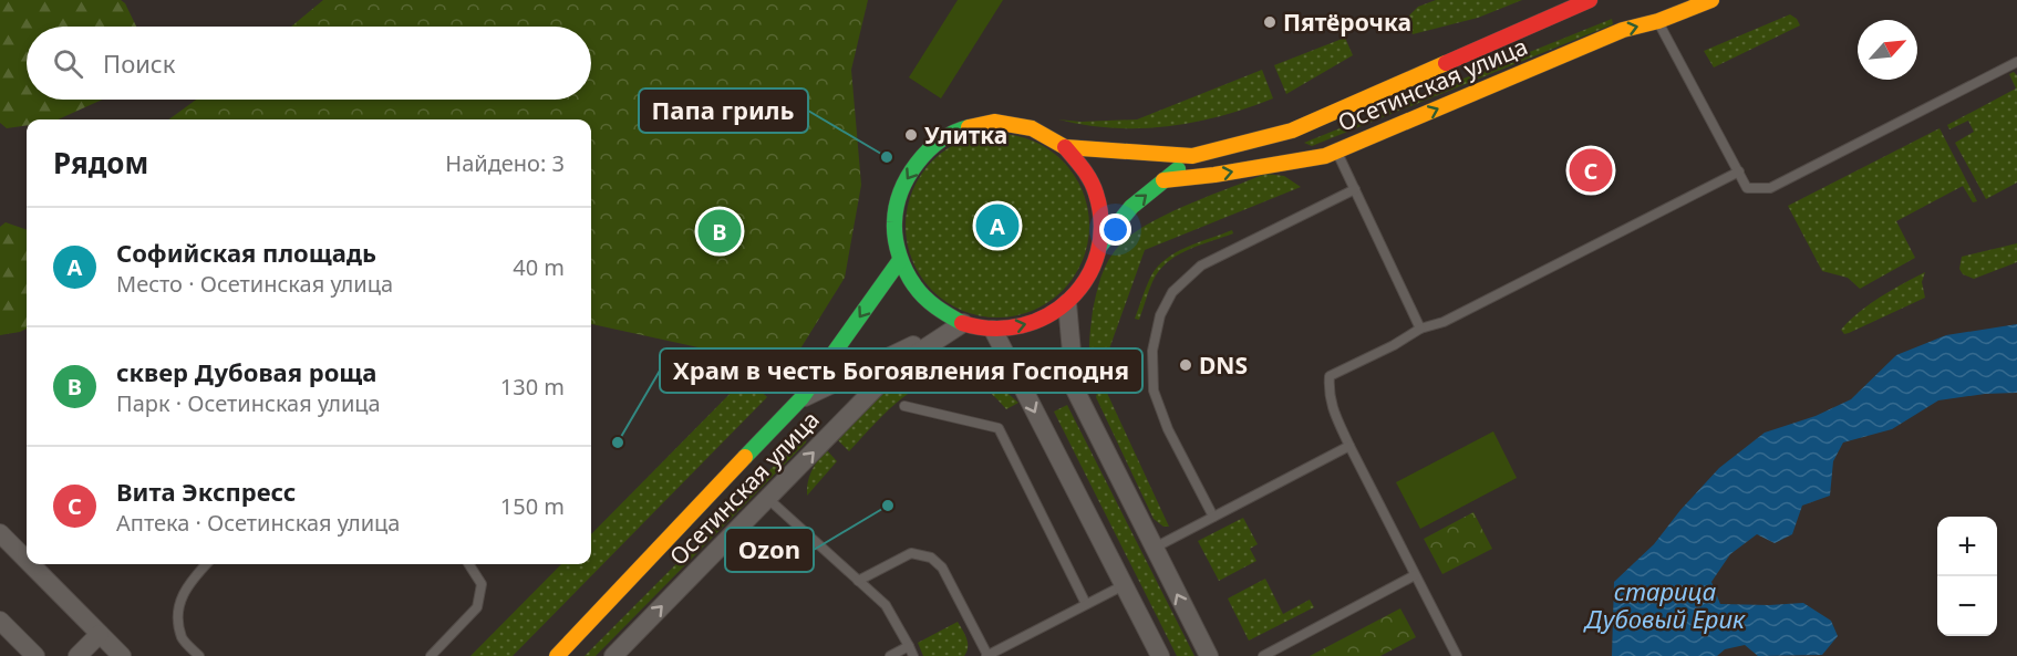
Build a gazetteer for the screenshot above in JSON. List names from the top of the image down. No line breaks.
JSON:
{"streets":{"street":["Осетинская улица"]},"water":["старица Дубовый Ерик"],"places":["Пятёрочка","Улитка","Папа гриль","DNS","Храм в честь Богоявления Господня","Ozon"],"north":"top right","page":{"search":"Поиск","heading":["Рядом","Найдено: 3"],"pins":["C","A","B"],"list":[{"mark":"A","name":"Софийская площадь","note":"Место · Осетинская улица","value":"40 m"},{"mark":"B","name":"сквер Дубовая роща","note":"Парк · Осетинская улица","value":"130 m"},{"mark":"C","name":"Вита Экспресс","note":"Аптека · Осетинская улица","value":"150 m"}],"map_buttons":["+","−"]}}
